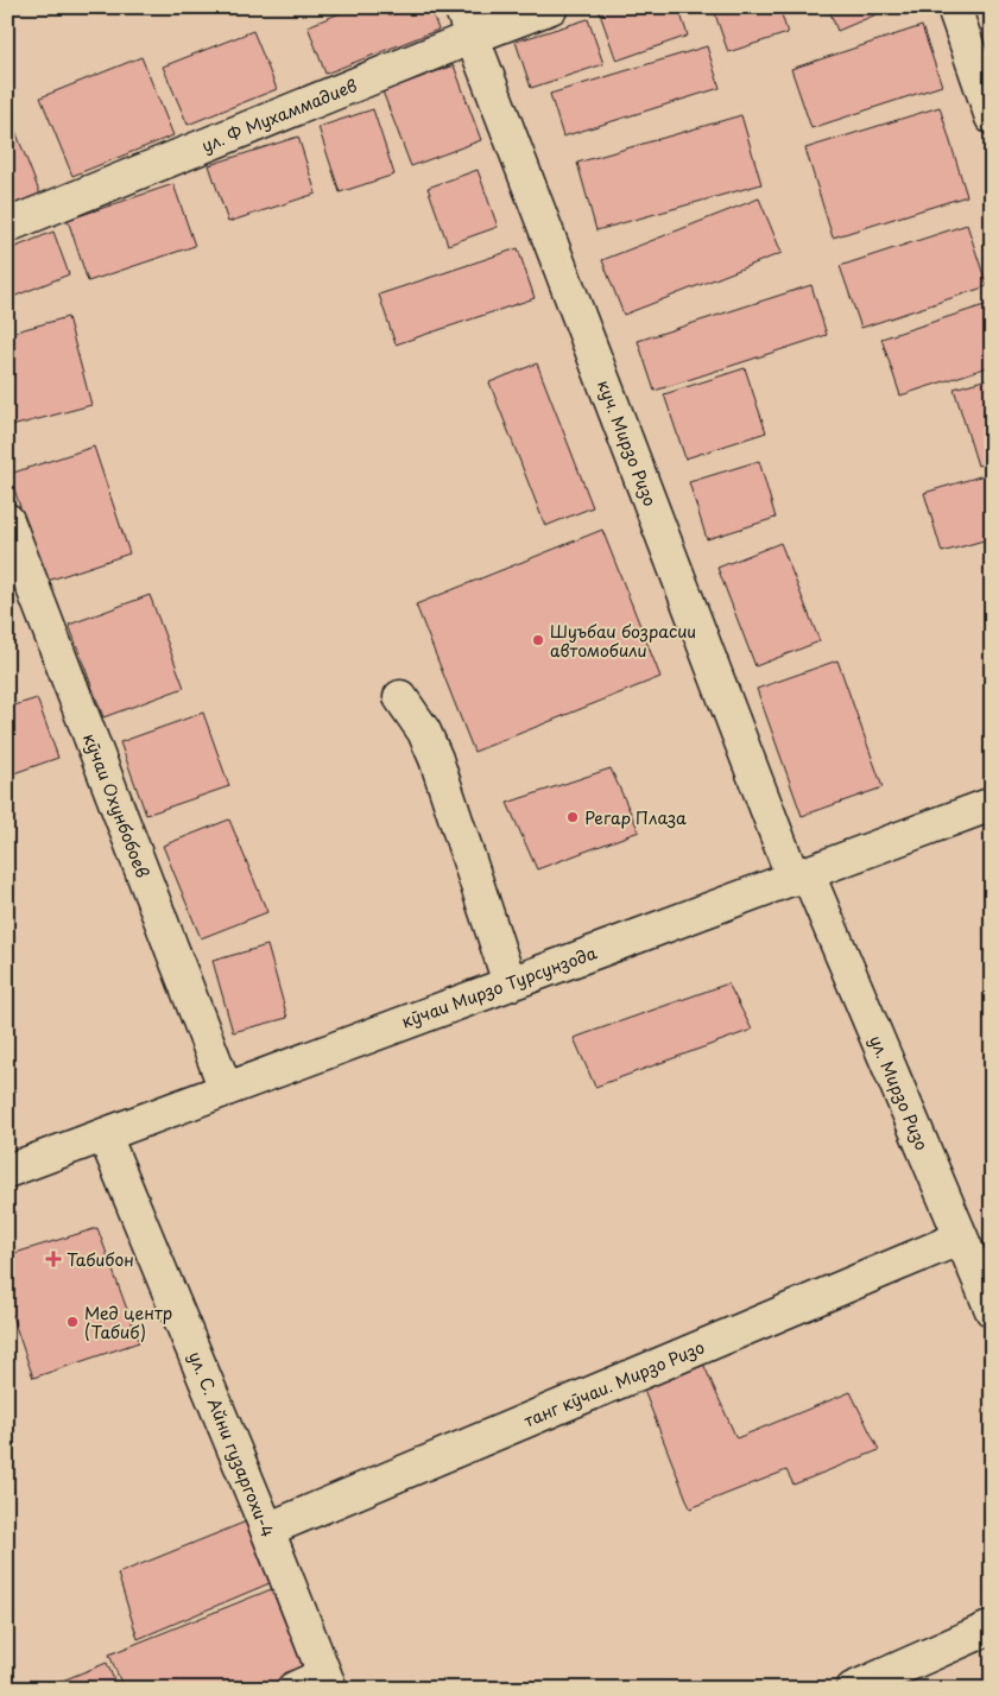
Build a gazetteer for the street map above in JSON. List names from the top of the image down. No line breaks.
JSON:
{"streets":{"street":["ул. Ф Мухаммадиев","куч. Мирзо Ризо","кӯчаи Охунбобоев","кӯчаи Мирзо Турсунзода","ул. Мирзо Ризо","танг кӯчаи. Мирзо Ризо","ул. С. Айни гузаргохи-4"]},"crossings":[["ул. Ф Мухаммадиев","куч. Мирзо Ризо"],["куч. Мирзо Ризо","кӯчаи Мирзо Турсунзода"],["куч. Мирзо Ризо","ул. Мирзо Ризо"],["кӯчаи Охунбобоев","кӯчаи Мирзо Турсунзода"],["кӯчаи Мирзо Турсунзода","ул. Мирзо Ризо"],["кӯчаи Мирзо Турсунзода","ул. С. Айни гузаргохи-4"],["ул. Мирзо Ризо","танг кӯчаи. Мирзо Ризо"],["танг кӯчаи. Мирзо Ризо","ул. С. Айни гузаргохи-4"]],"places":{"other":["Шуъбаи бозрасии автомобили","Регар Плаза","Мед центр (Табиб)"],"health":["Табибон"]}}
